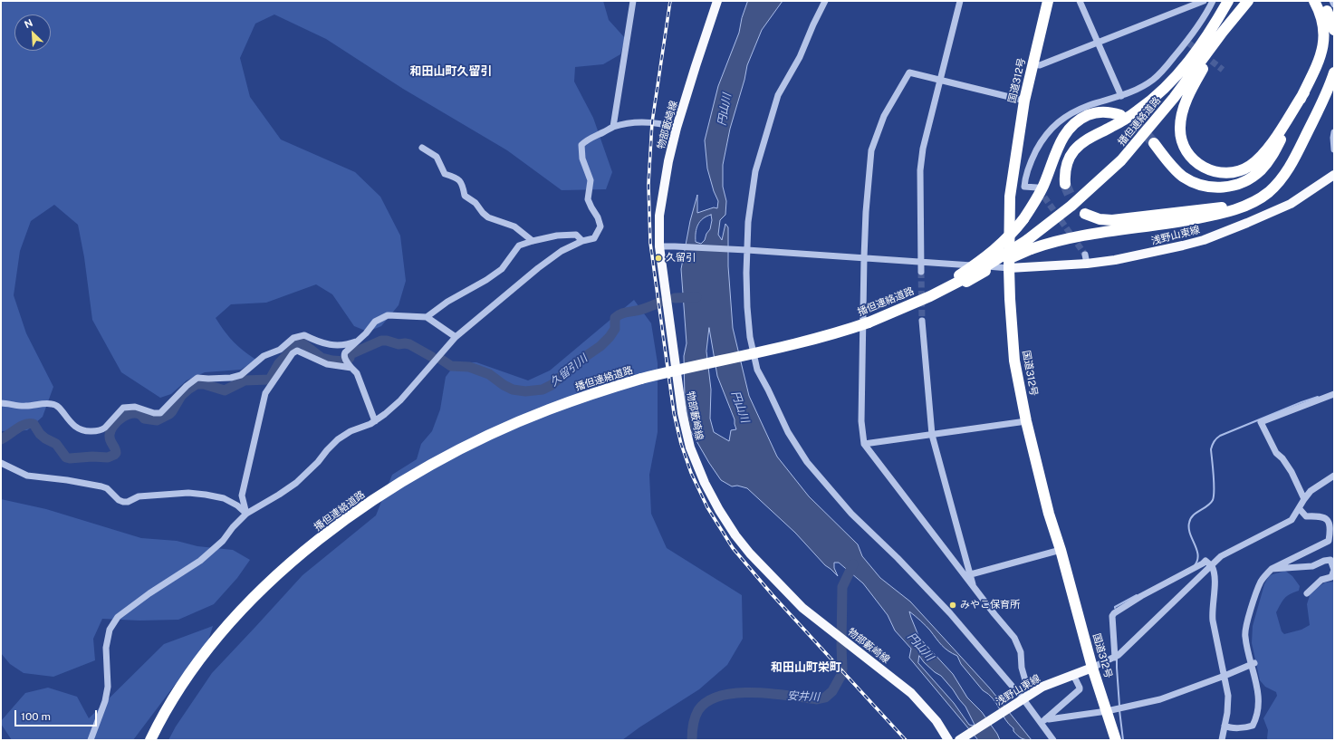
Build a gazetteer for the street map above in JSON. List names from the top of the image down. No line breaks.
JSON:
{"streets":{"highway":["国道312号","播但連絡道路"],"main road":["物部藪崎線","浅野山東線"]},"crossings":[["国道312号","浅野山東線"]],"districts":["和田山町久留引","和田山町栄町"],"water":["円山川","久留引川","安井川"],"places":["久留引","みやこ保育所"],"scale_bar":"100 m","north":"top left"}
